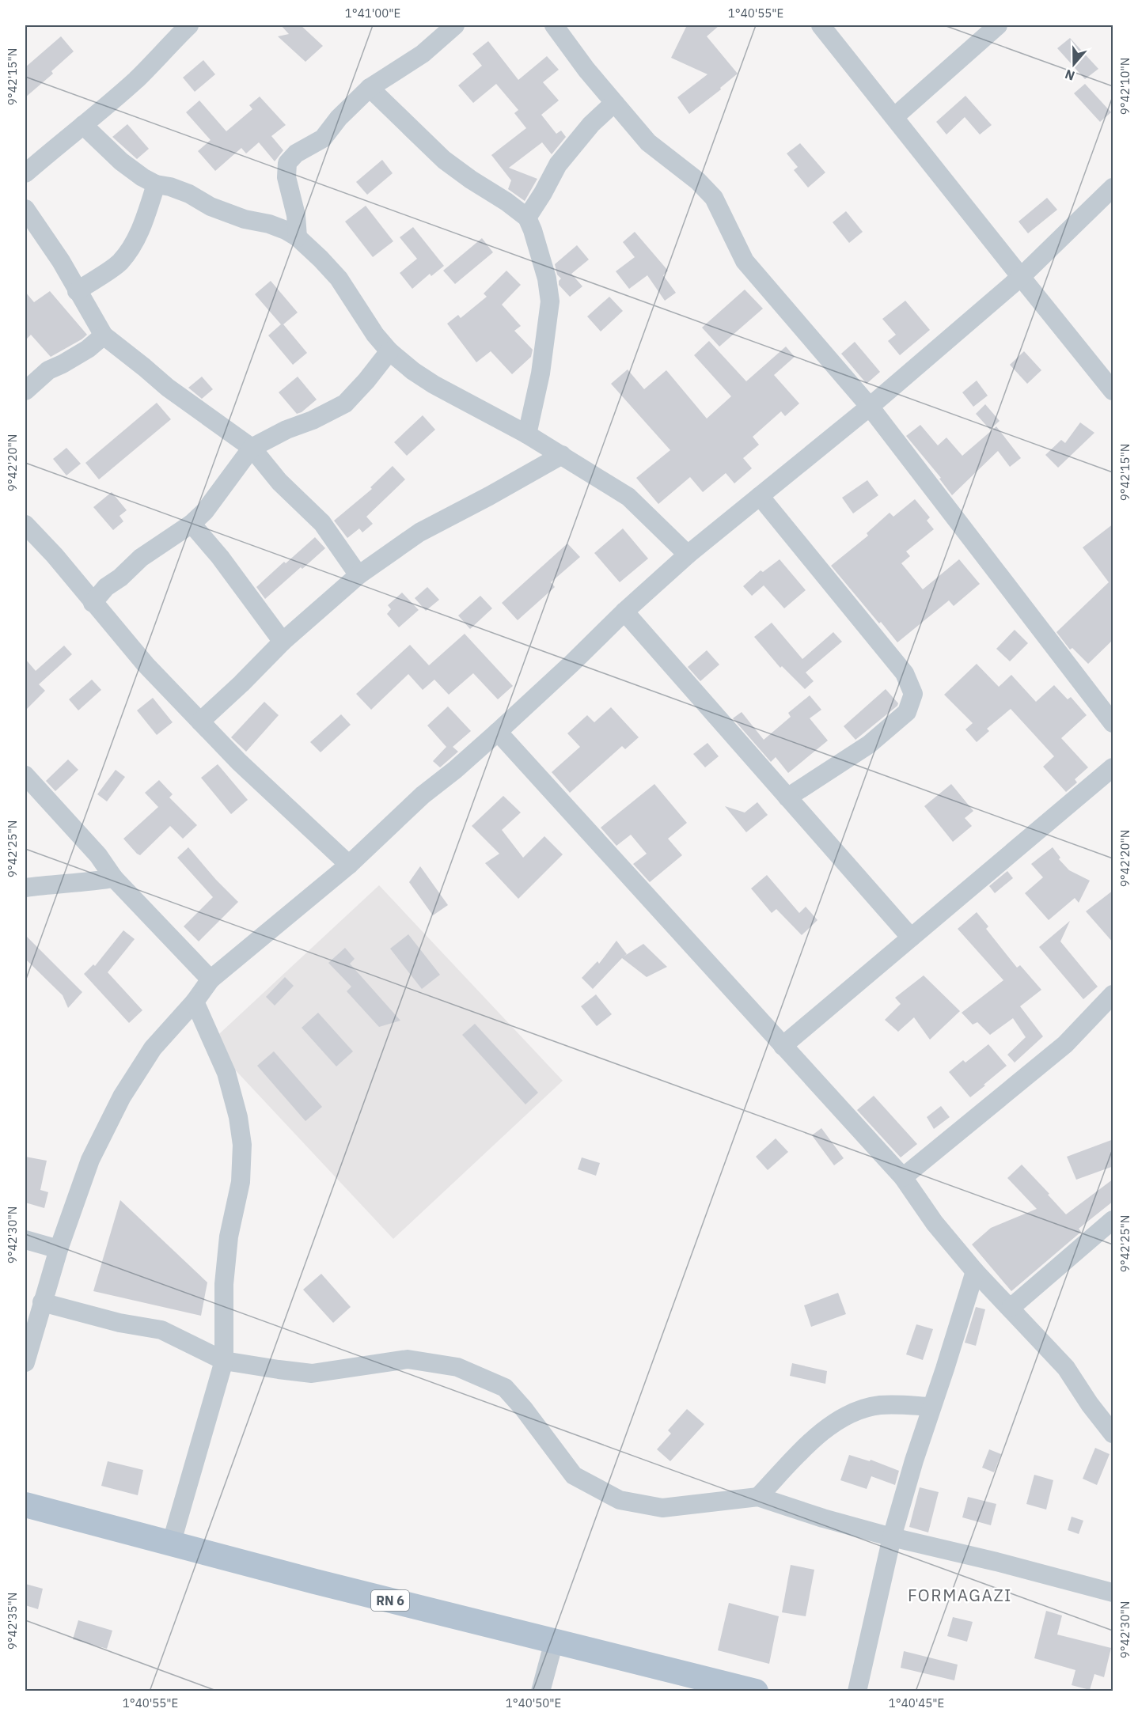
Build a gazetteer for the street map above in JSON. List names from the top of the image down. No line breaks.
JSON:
{"streets":{"main road":["RN 6"]},"districts":["FORMAGAZI"],"north":"bottom","coordinates":["1°41'00\"E","1°40'55\"E","9°42'15\"N","9°42'10\"N","9°42'20\"N","9°42'25\"N","9°42'30\"N","9°42'35\"N","1°40'50\"E","1°40'45\"E"]}
